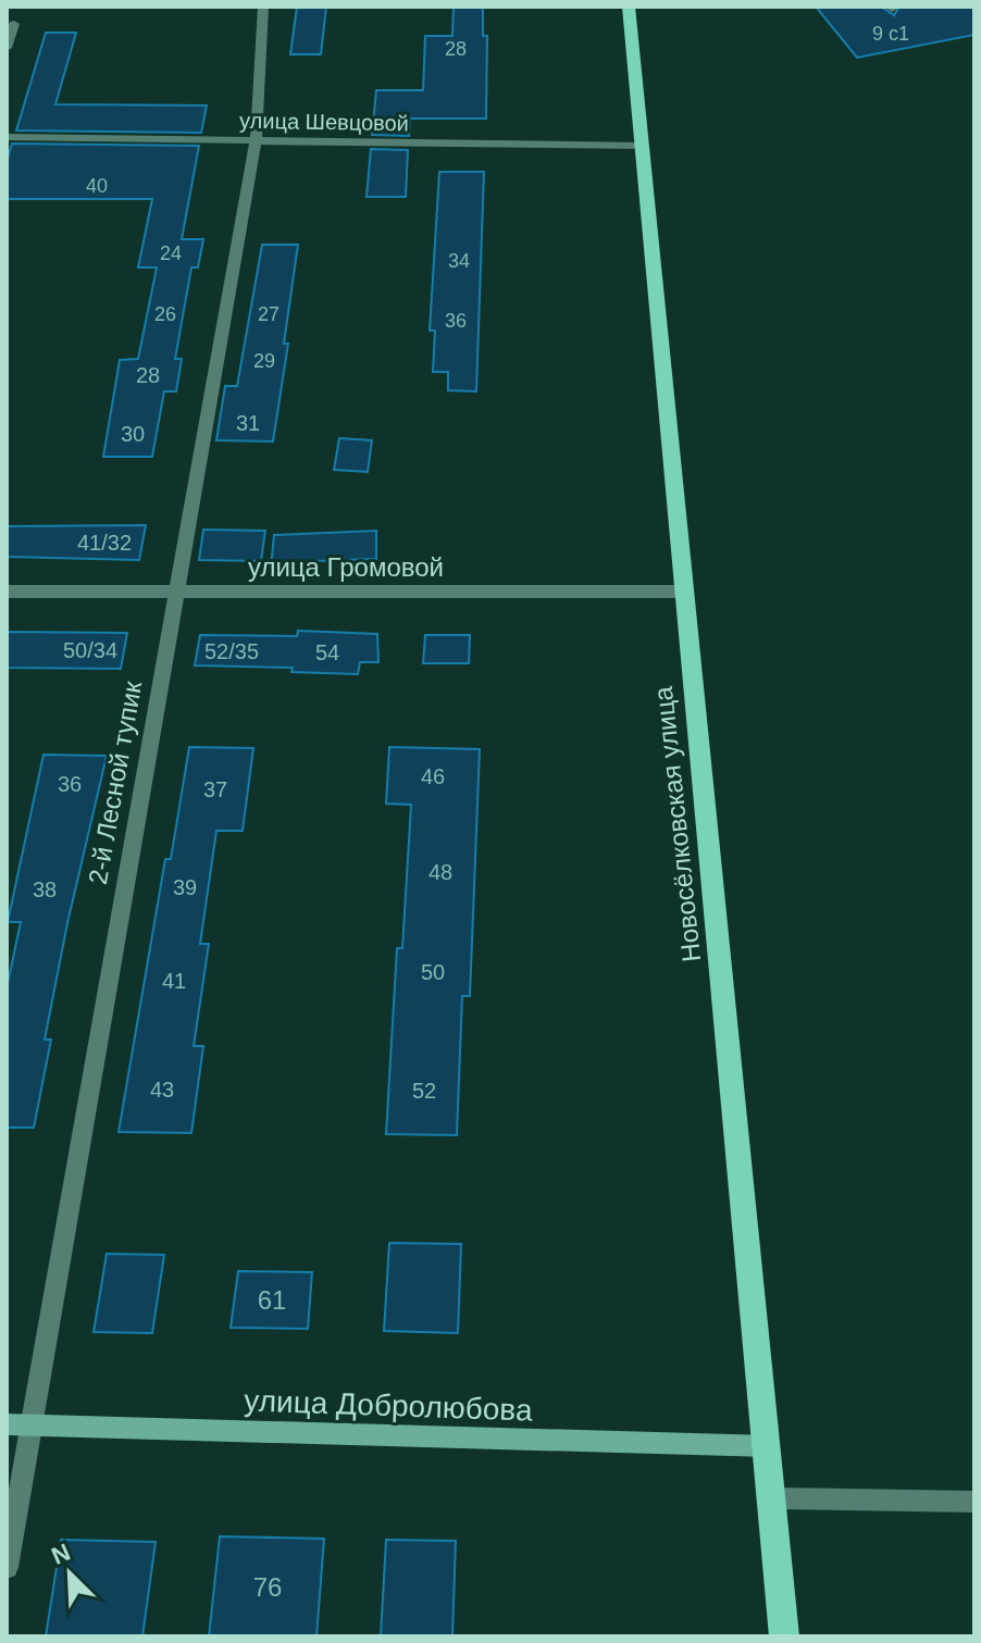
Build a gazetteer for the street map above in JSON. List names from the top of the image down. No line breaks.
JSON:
{"streets":{"main road":["Новосёлковская улица"],"street":["улица Шевцовой","улица Громовой","2-й Лесной тупик","улица Добролюбова"]},"crossings":[["улица Шевцовой","2-й Лесной тупик"],["улица Шевцовой","Новосёлковская улица"],["улица Громовой","2-й Лесной тупик"],["улица Громовой","Новосёлковская улица"],["2-й Лесной тупик","улица Добролюбова"],["Новосёлковская улица","улица Добролюбова"]],"house_numbers":["9 с1","28","40","24","34","26","27","36","29","28","31","30","41/32","50/34","52/35","54","46","36","37","48","39","38","50","41","43","52","61","76"],"north":"top left"}
